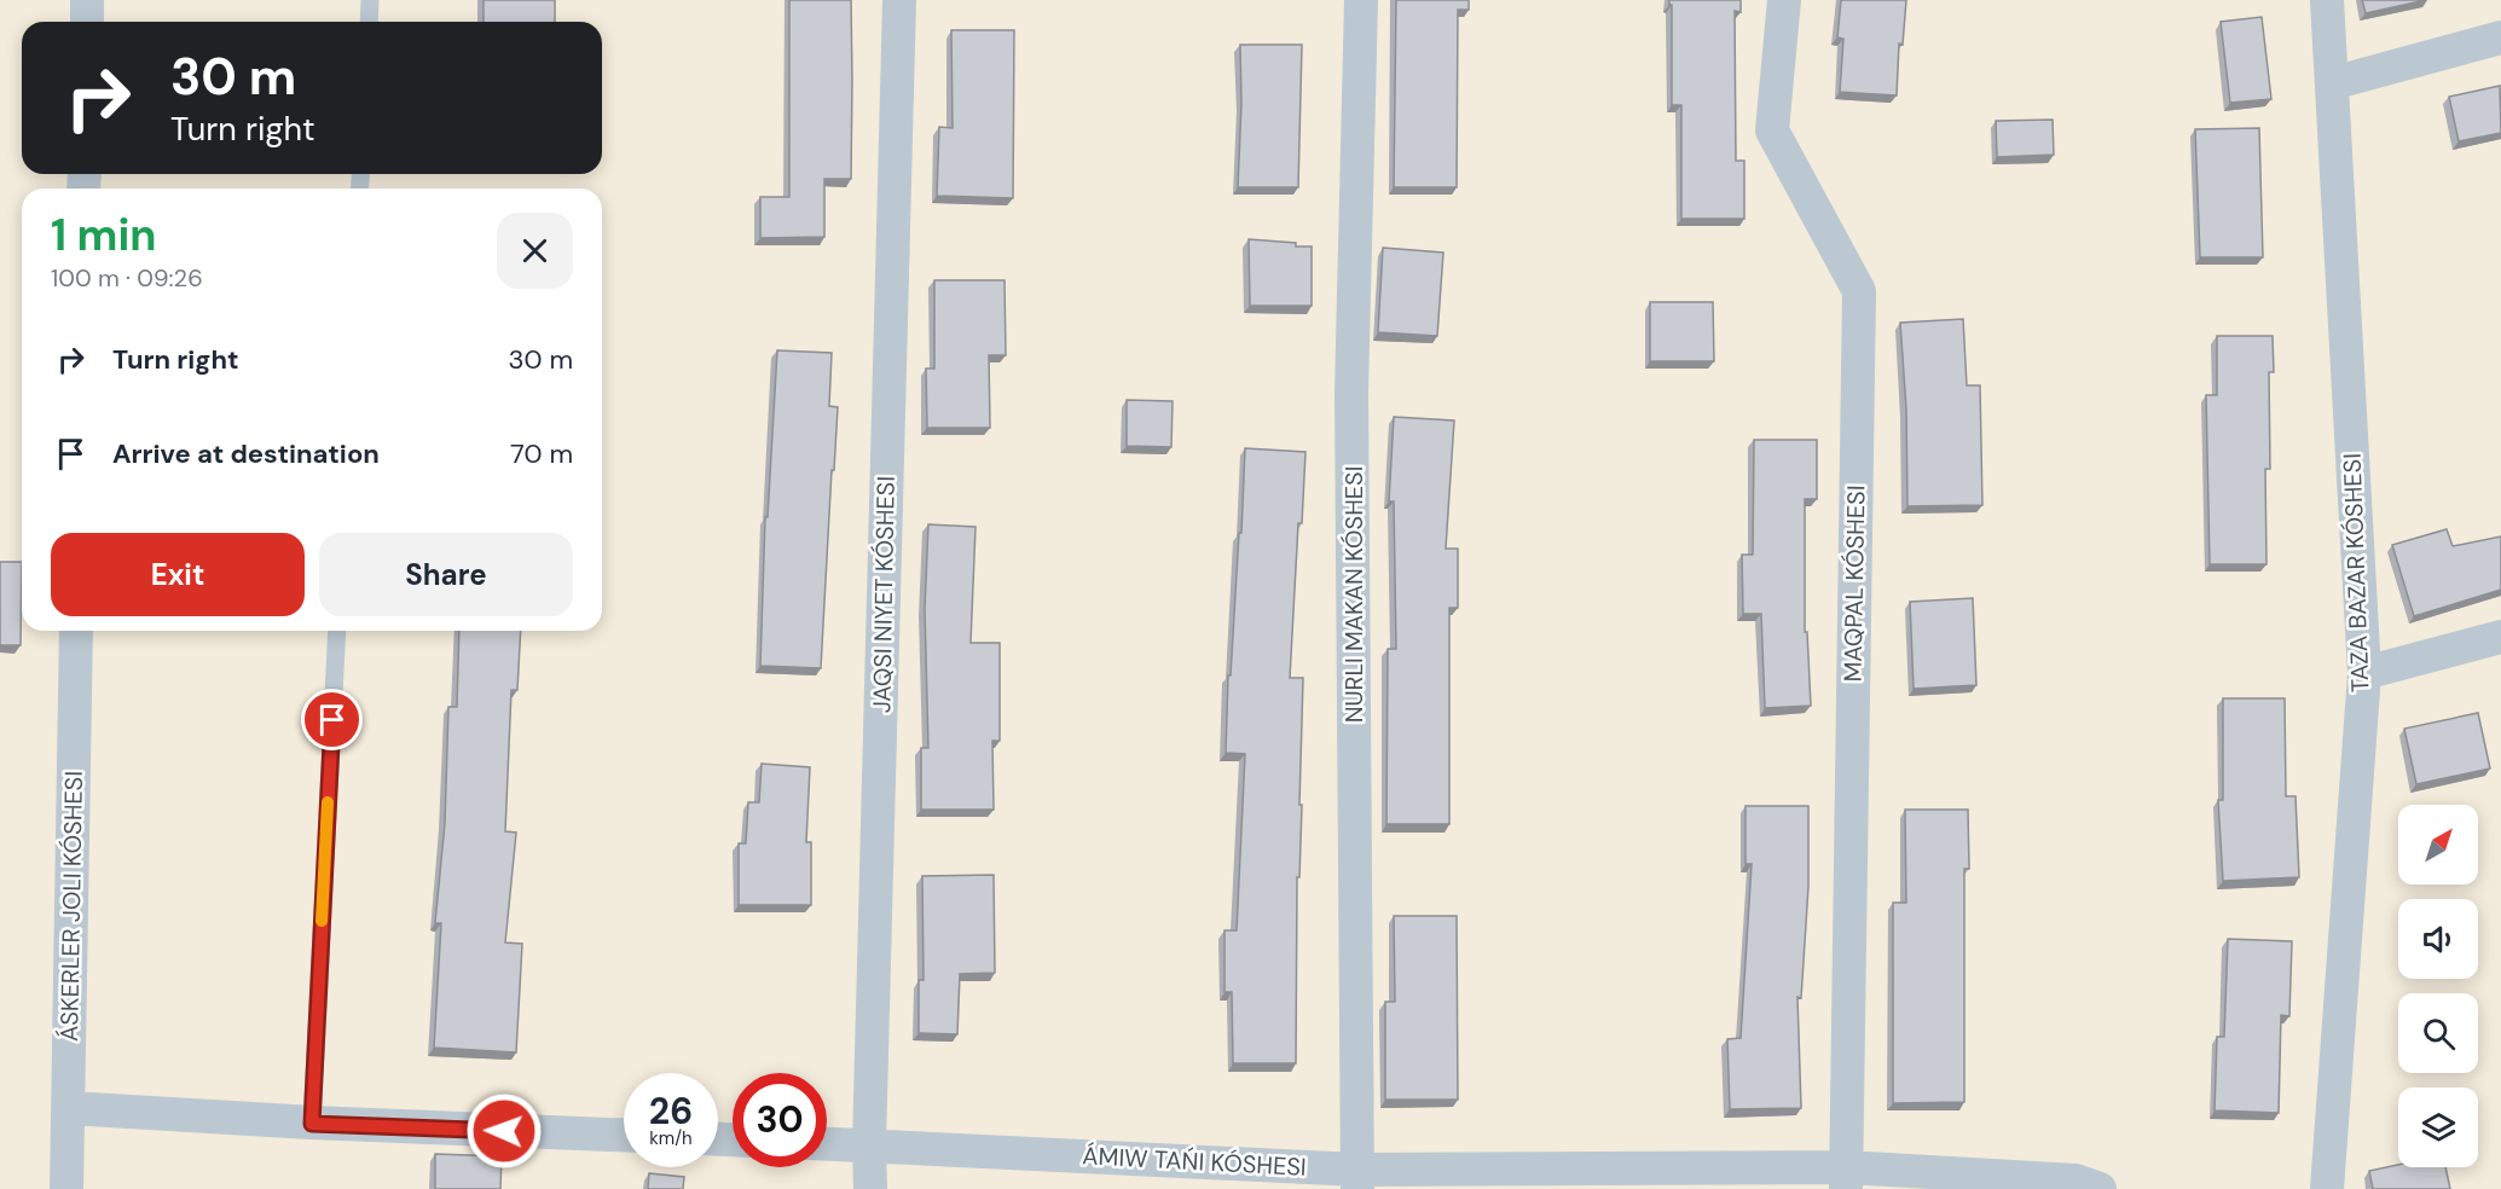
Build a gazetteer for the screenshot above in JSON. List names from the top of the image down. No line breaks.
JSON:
{"streets":{"street":["TAZA BAZAR KÓSHESI","MAQPAL KÓSHESI"]},"north":"top right","page":{"turn":["30 m","Turn right"],"heading":["1 min","100 m · 09:26"],"list":[{"name":"Turn right","value":"30 m"},{"name":"Arrive at destination","value":"70 m"}],"buttons":["Exit","Share"],"speed":"26 km/h","limit":"30"}}
